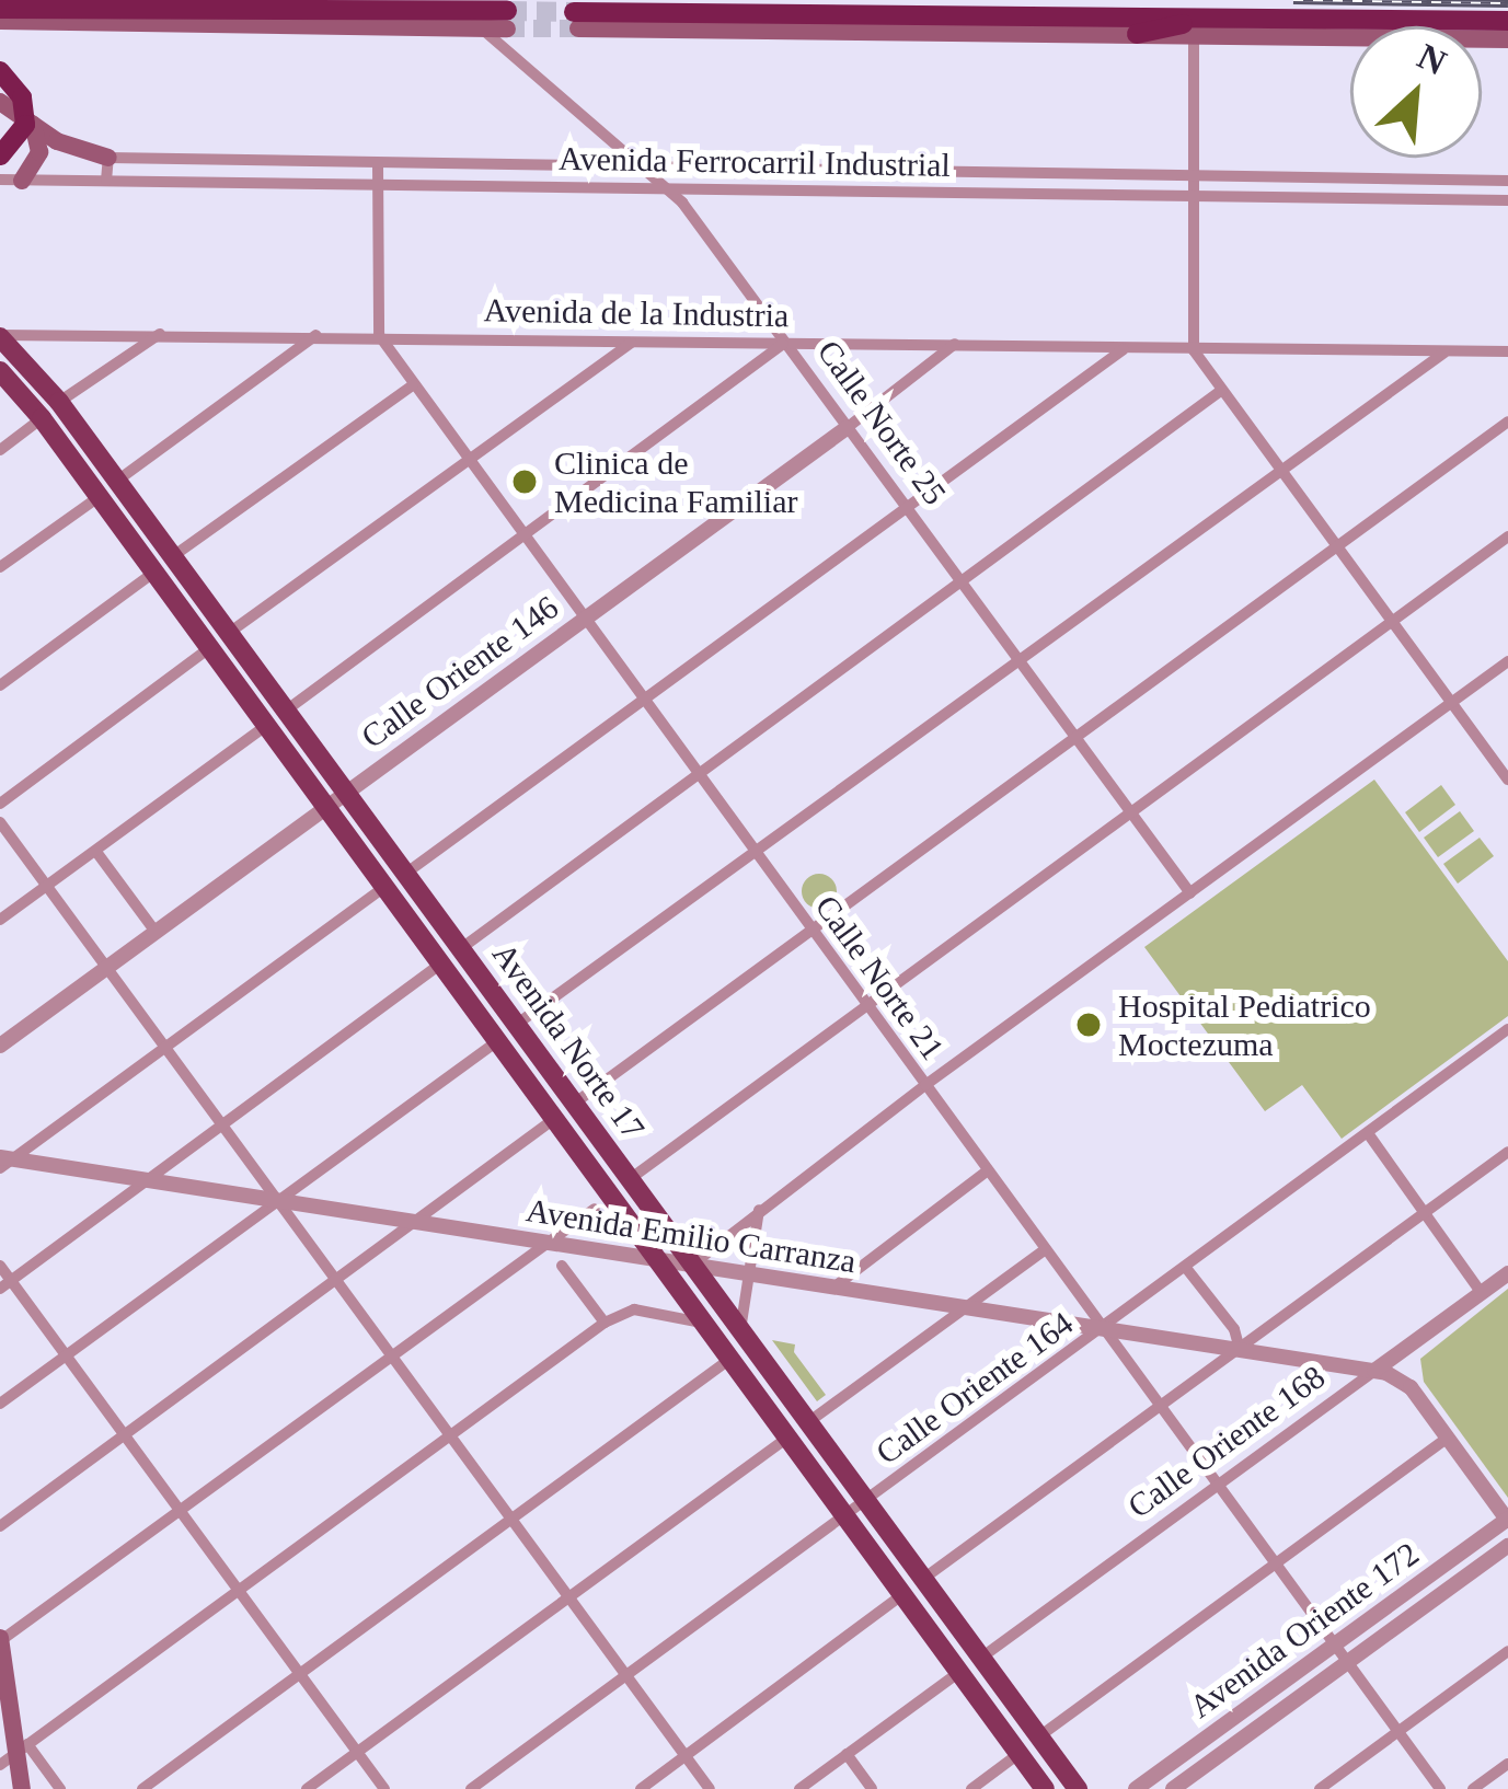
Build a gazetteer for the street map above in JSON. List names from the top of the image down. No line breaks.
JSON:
{"streets":{"main road":["Avenida Norte 17"],"street":["Avenida Ferrocarril Industrial","Avenida de la Industria","Calle Norte 25","Calle Oriente 146","Calle Norte 21","Avenida Emilio Carranza","Calle Oriente 164","Calle Oriente 168","Avenida Oriente 172"]},"crossings":[["Avenida Ferrocarril Industrial","Calle Norte 25"],["Avenida de la Industria","Calle Norte 25"],["Avenida de la Industria","Calle Oriente 146"],["Avenida de la Industria","Calle Norte 21"],["Avenida de la Industria","Avenida Norte 17"],["Calle Norte 25","Calle Oriente 146"],["Calle Oriente 146","Calle Norte 21"],["Calle Oriente 146","Avenida Norte 17"],["Calle Norte 21","Avenida Emilio Carranza"],["Calle Norte 21","Calle Oriente 164"],["Calle Norte 21","Calle Oriente 168"],["Calle Norte 21","Avenida Oriente 172"],["Avenida Norte 17","Avenida Emilio Carranza"],["Avenida Norte 17","Calle Oriente 164"],["Avenida Norte 17","Calle Oriente 168"],["Avenida Emilio Carranza","Calle Oriente 164"],["Avenida Emilio Carranza","Calle Oriente 168"]],"places":["Clinica de Medicina Familiar","Hospital Pediatrico Moctezuma"],"north":"top right"}
